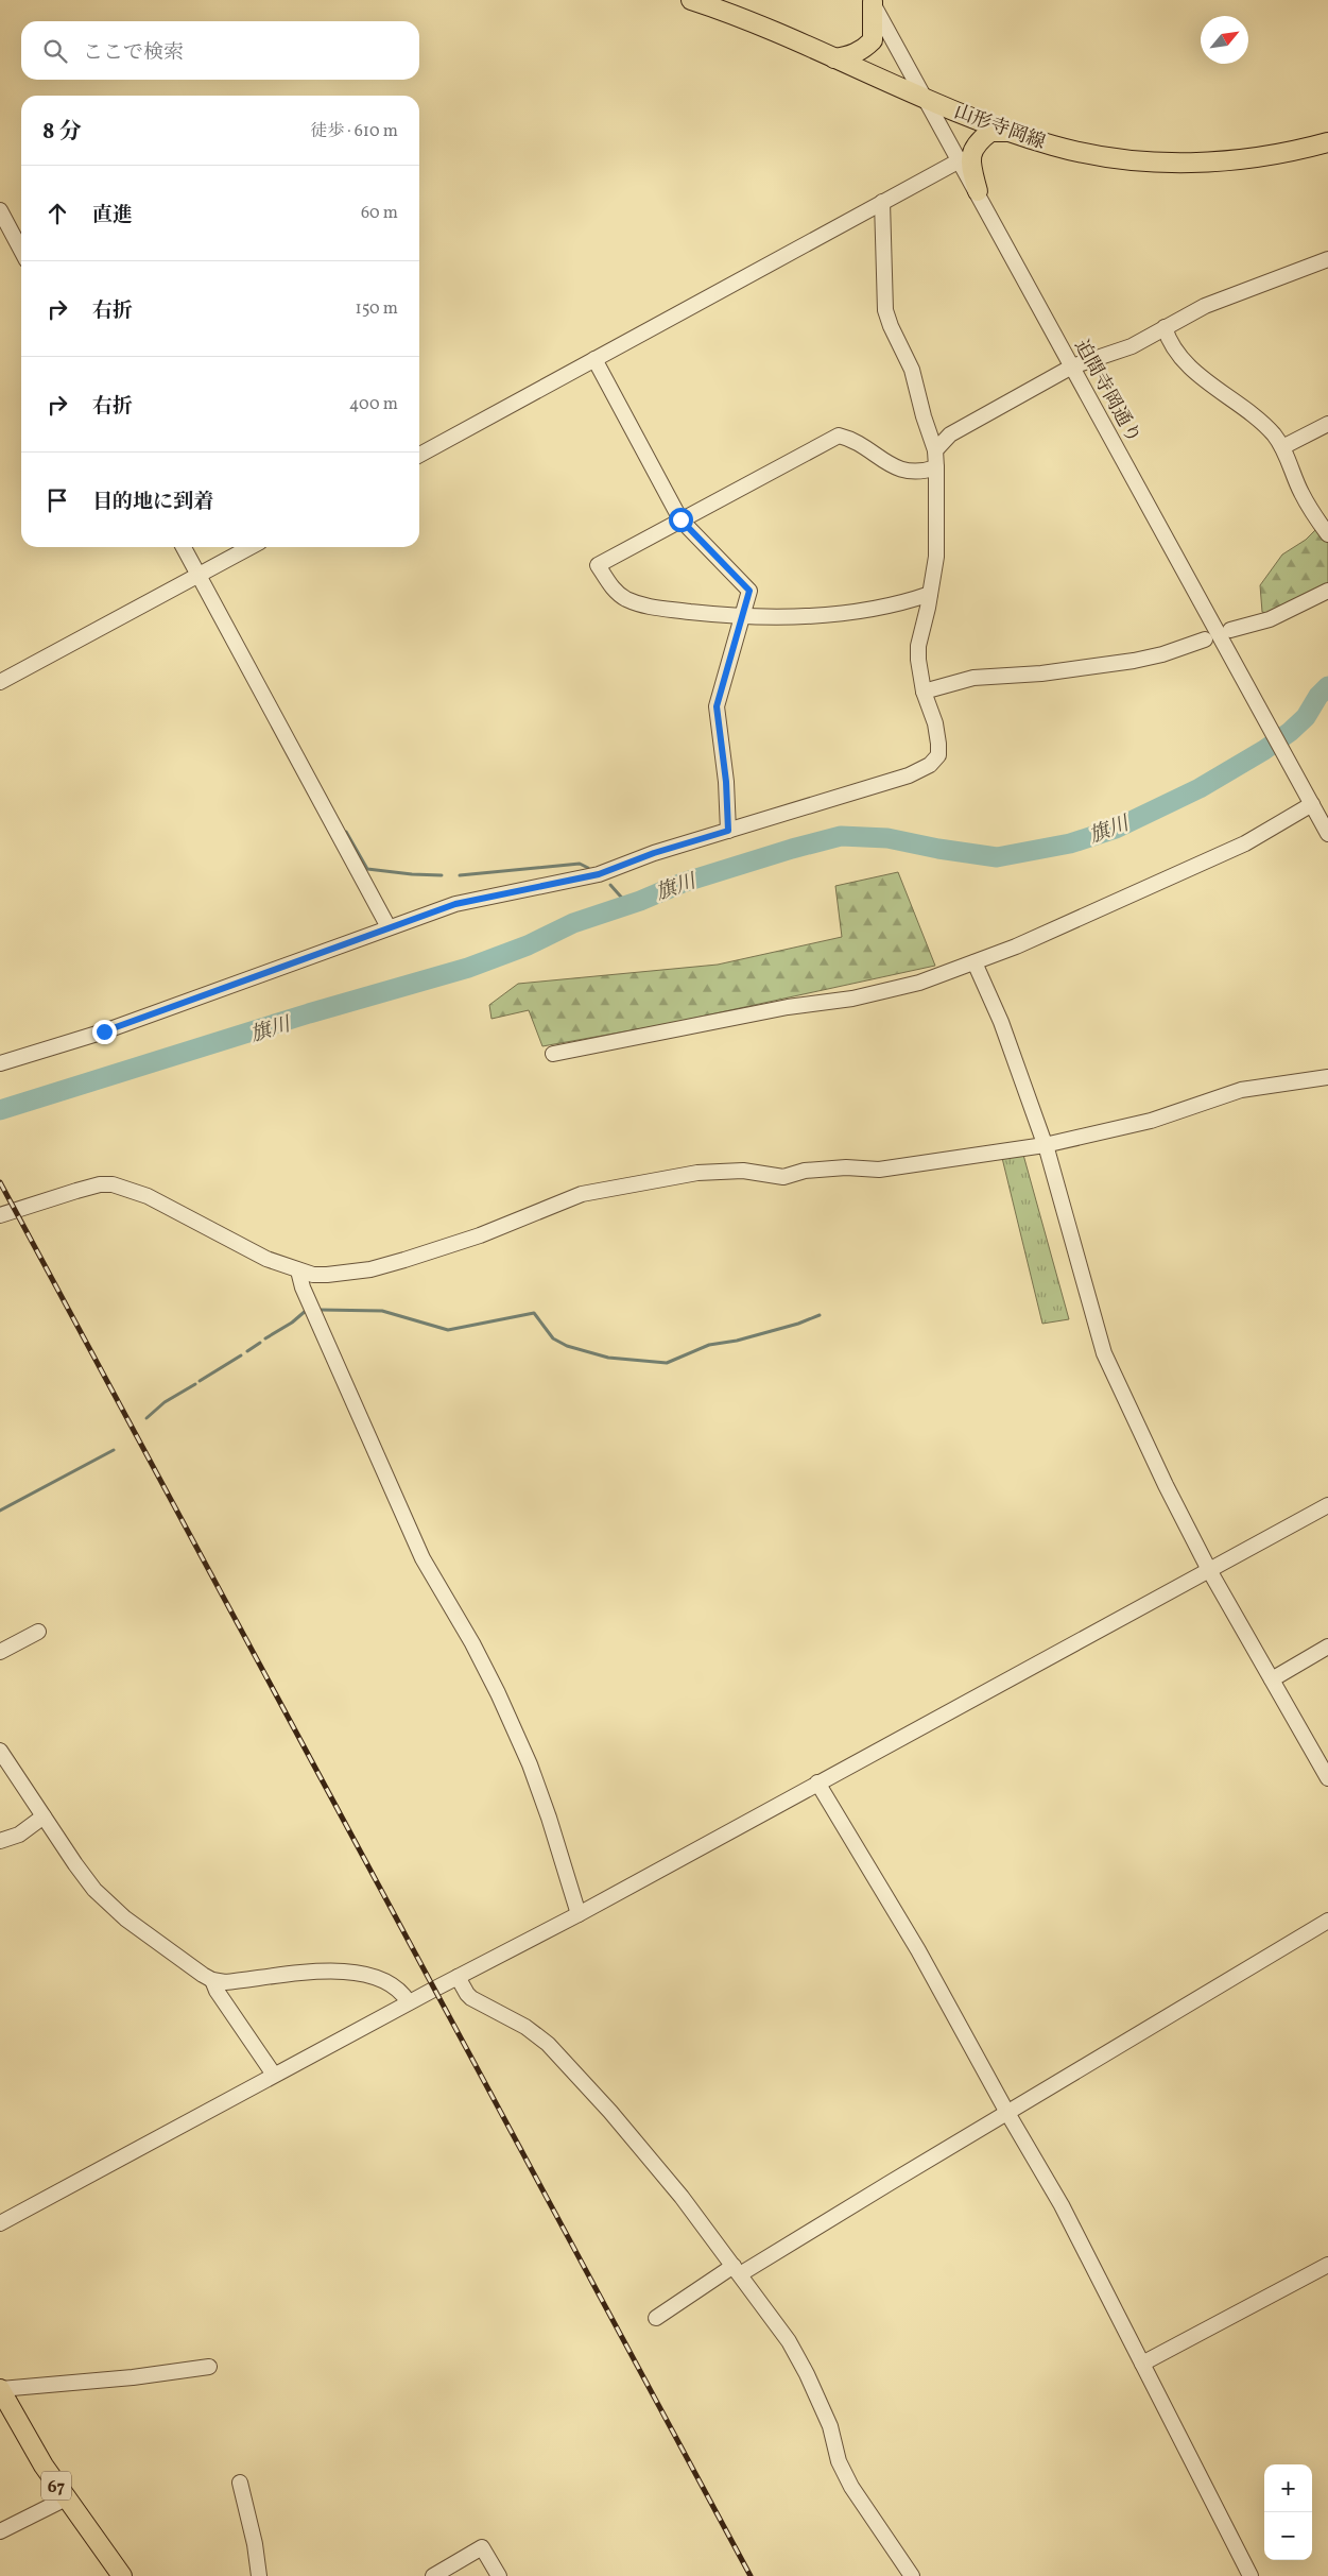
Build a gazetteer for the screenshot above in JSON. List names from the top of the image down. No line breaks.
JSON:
{"streets":{"main road":["山形寺岡線","67"],"street":["迫間寺岡通り"]},"crossings":[["山形寺岡線","迫間寺岡通り"]],"water":["旗川"],"north":"top right","page":{"search":"ここで検索","heading":["8 分","徒歩 · 610 m"],"list":[["直進","60 m"],["右折","150 m"],["右折","400 m"],"目的地に到着"],"map_buttons":["+","−"]}}
